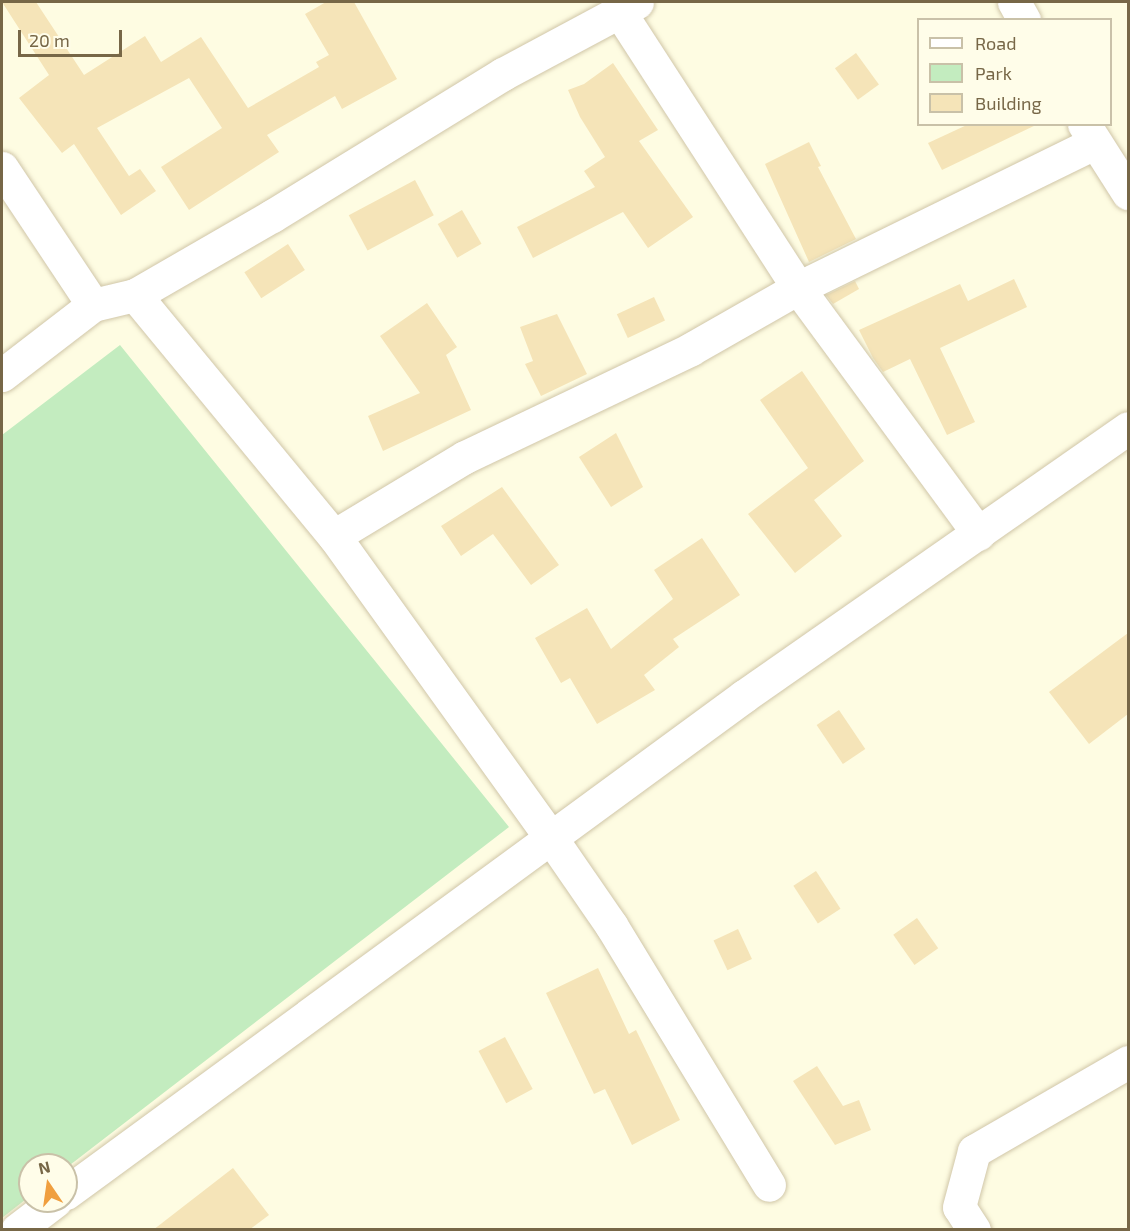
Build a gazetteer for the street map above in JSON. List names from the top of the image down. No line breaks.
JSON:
{"legend":["Road","Park","Building"],"scale_bar":"20 m","north":"top"}
